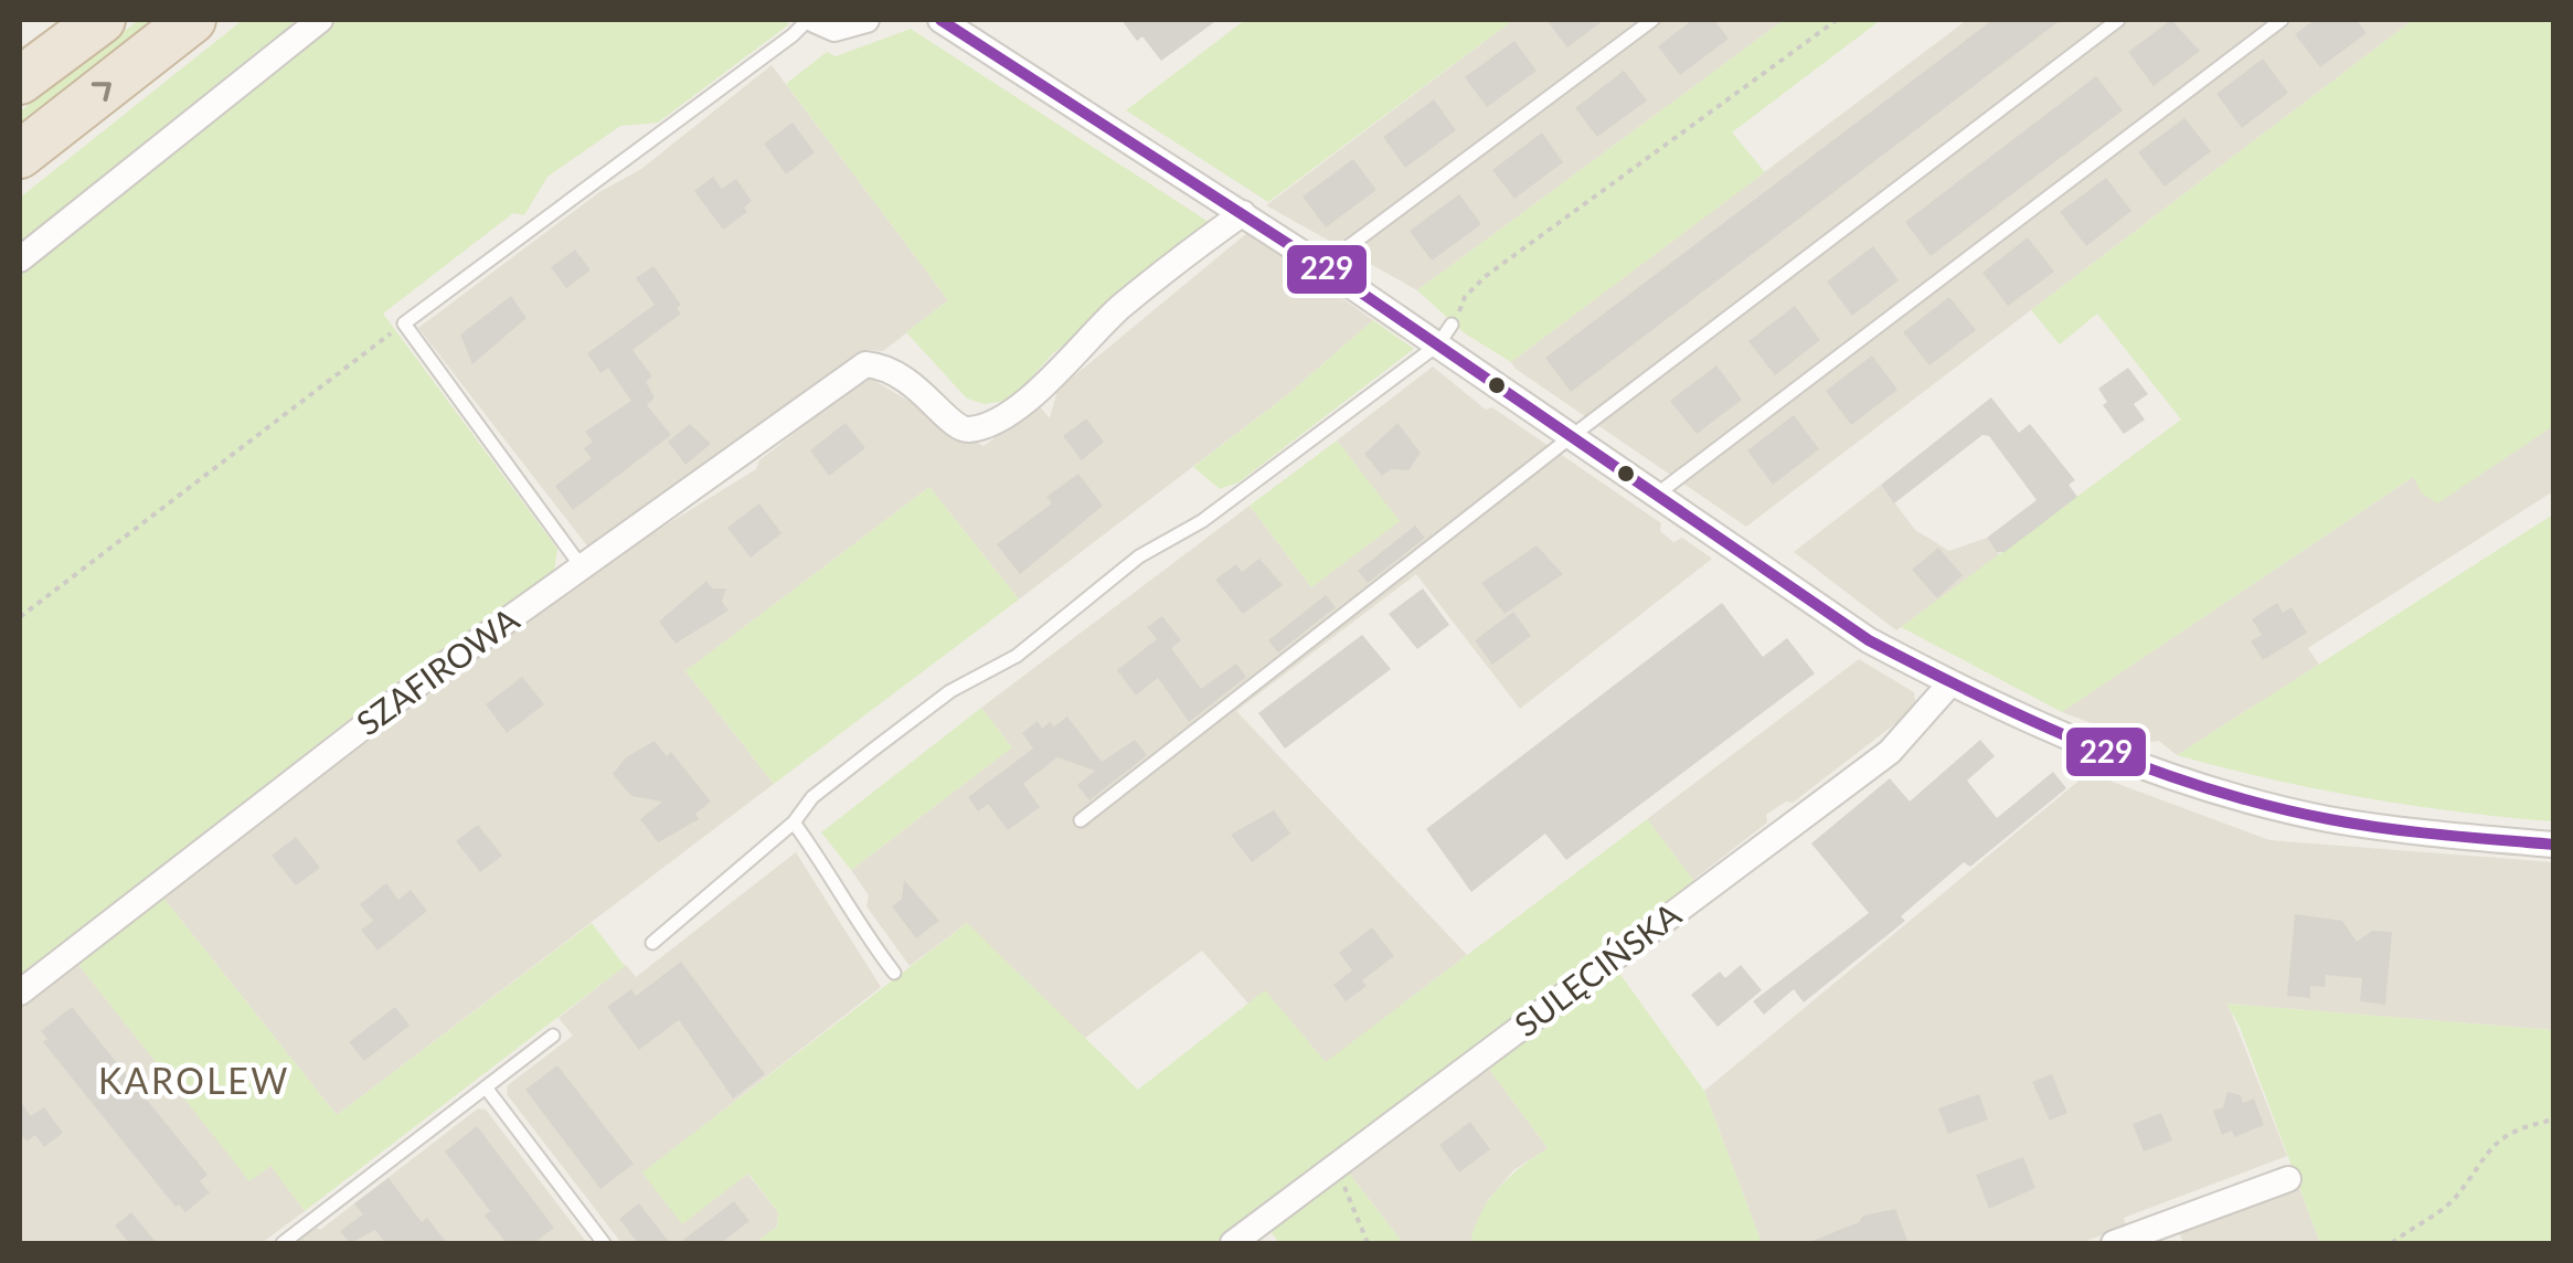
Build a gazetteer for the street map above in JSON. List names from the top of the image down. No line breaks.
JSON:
{"streets":{"street":["SZAFIROWA","SULĘCIŃSKA"]},"districts":["KAROLEW"],"lines":["transit line 229"]}
